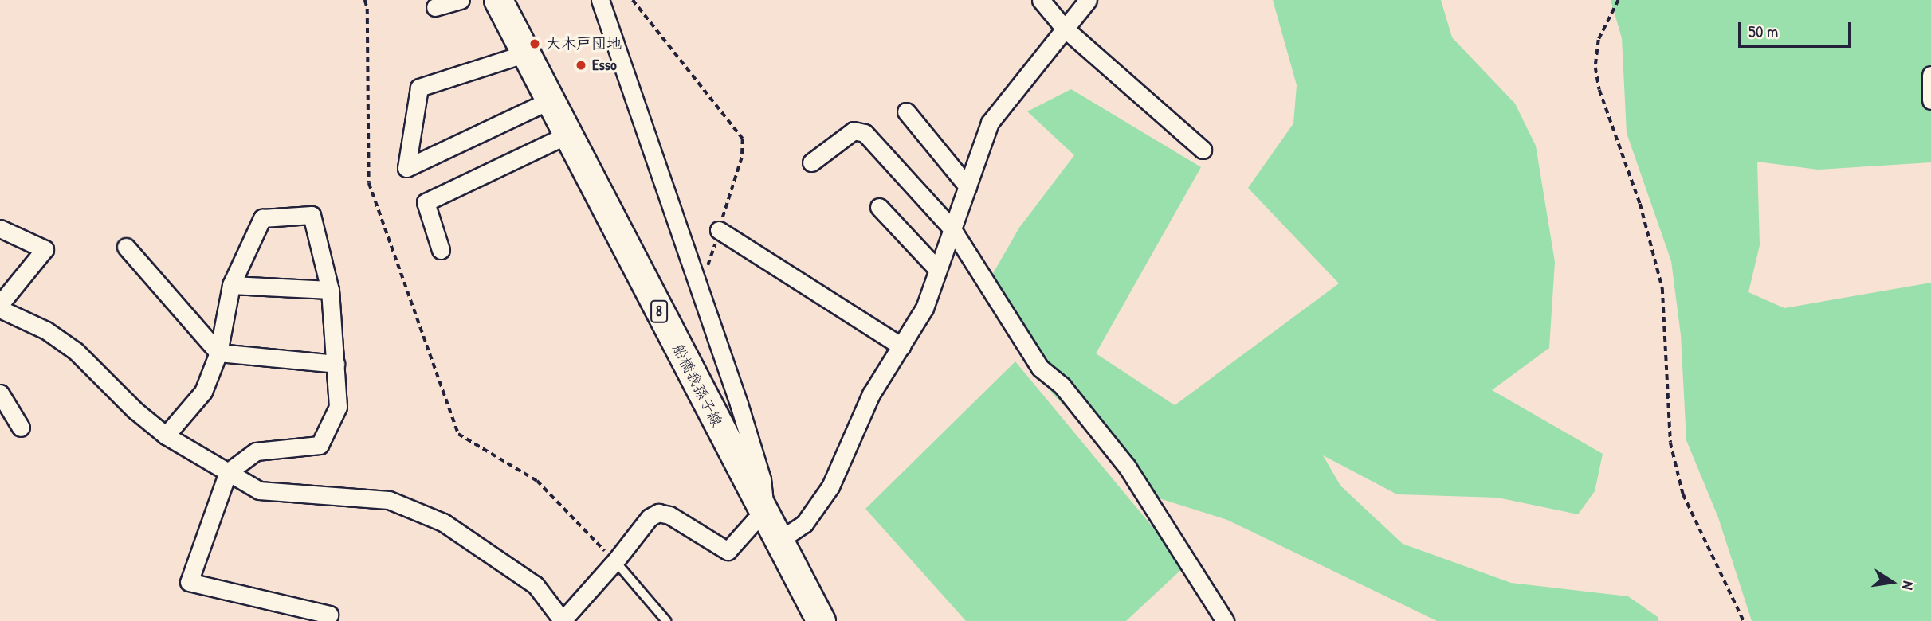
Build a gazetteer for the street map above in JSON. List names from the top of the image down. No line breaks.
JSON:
{"streets":{"main road":["8","船橋我孫子線"]},"places":["大木戸団地","Esso"],"scale_bar":"50 m","north":"right"}
